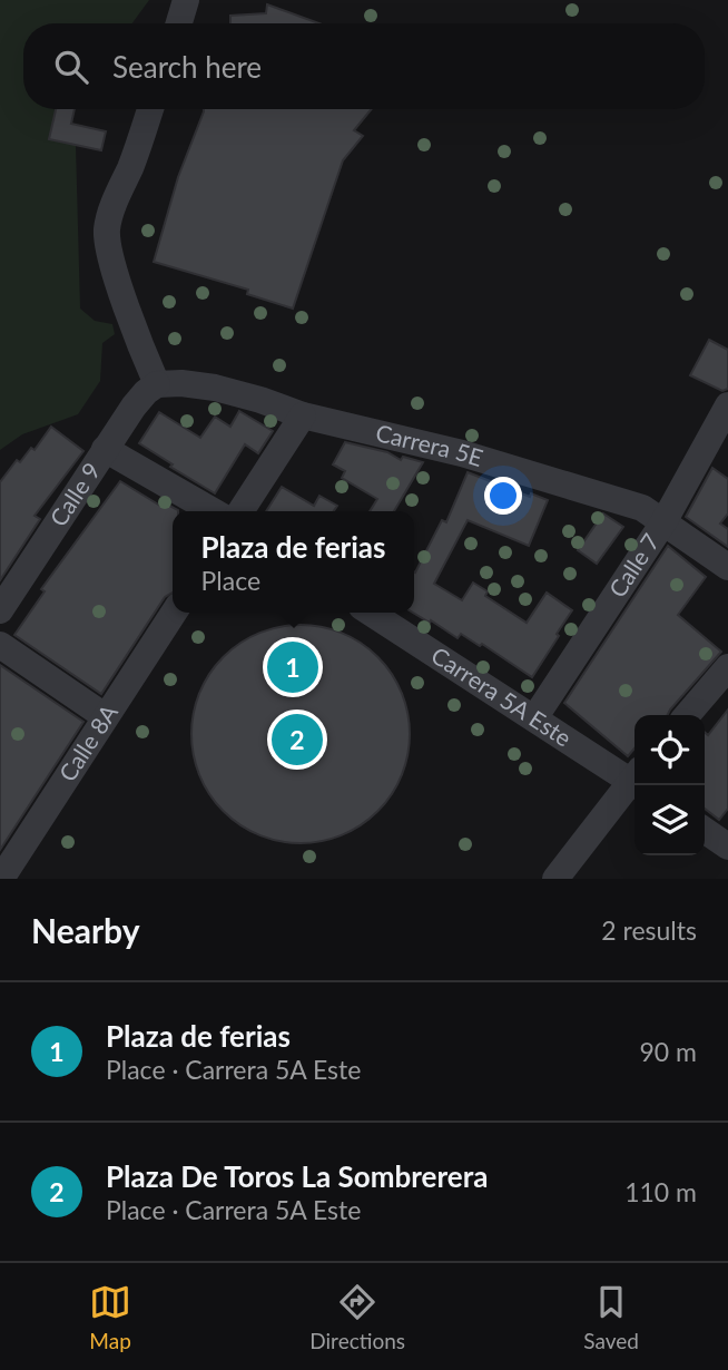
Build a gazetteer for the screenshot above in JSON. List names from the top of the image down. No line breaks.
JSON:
{"streets":{"street":["Carrera 5E","Calle 9","Calle 7","Carrera 5A Este","Calle 8A"]},"crossings":[["Carrera 5E","Calle 9"],["Carrera 5E","Calle 7"],["Calle 7","Carrera 5A Este"]],"page":{"search":"Search here","popup":["Plaza de ferias","Place"],"pins":["1","2"],"heading":["Nearby","2 results"],"list":[{"mark":"1","name":"Plaza de ferias","note":"Place · Carrera 5A Este","value":"90 m"},{"mark":"2","name":"Plaza De Toros La Sombrerera","note":"Place · Carrera 5A Este","value":"110 m"}],"nav":["Map","Directions","Saved"]}}
